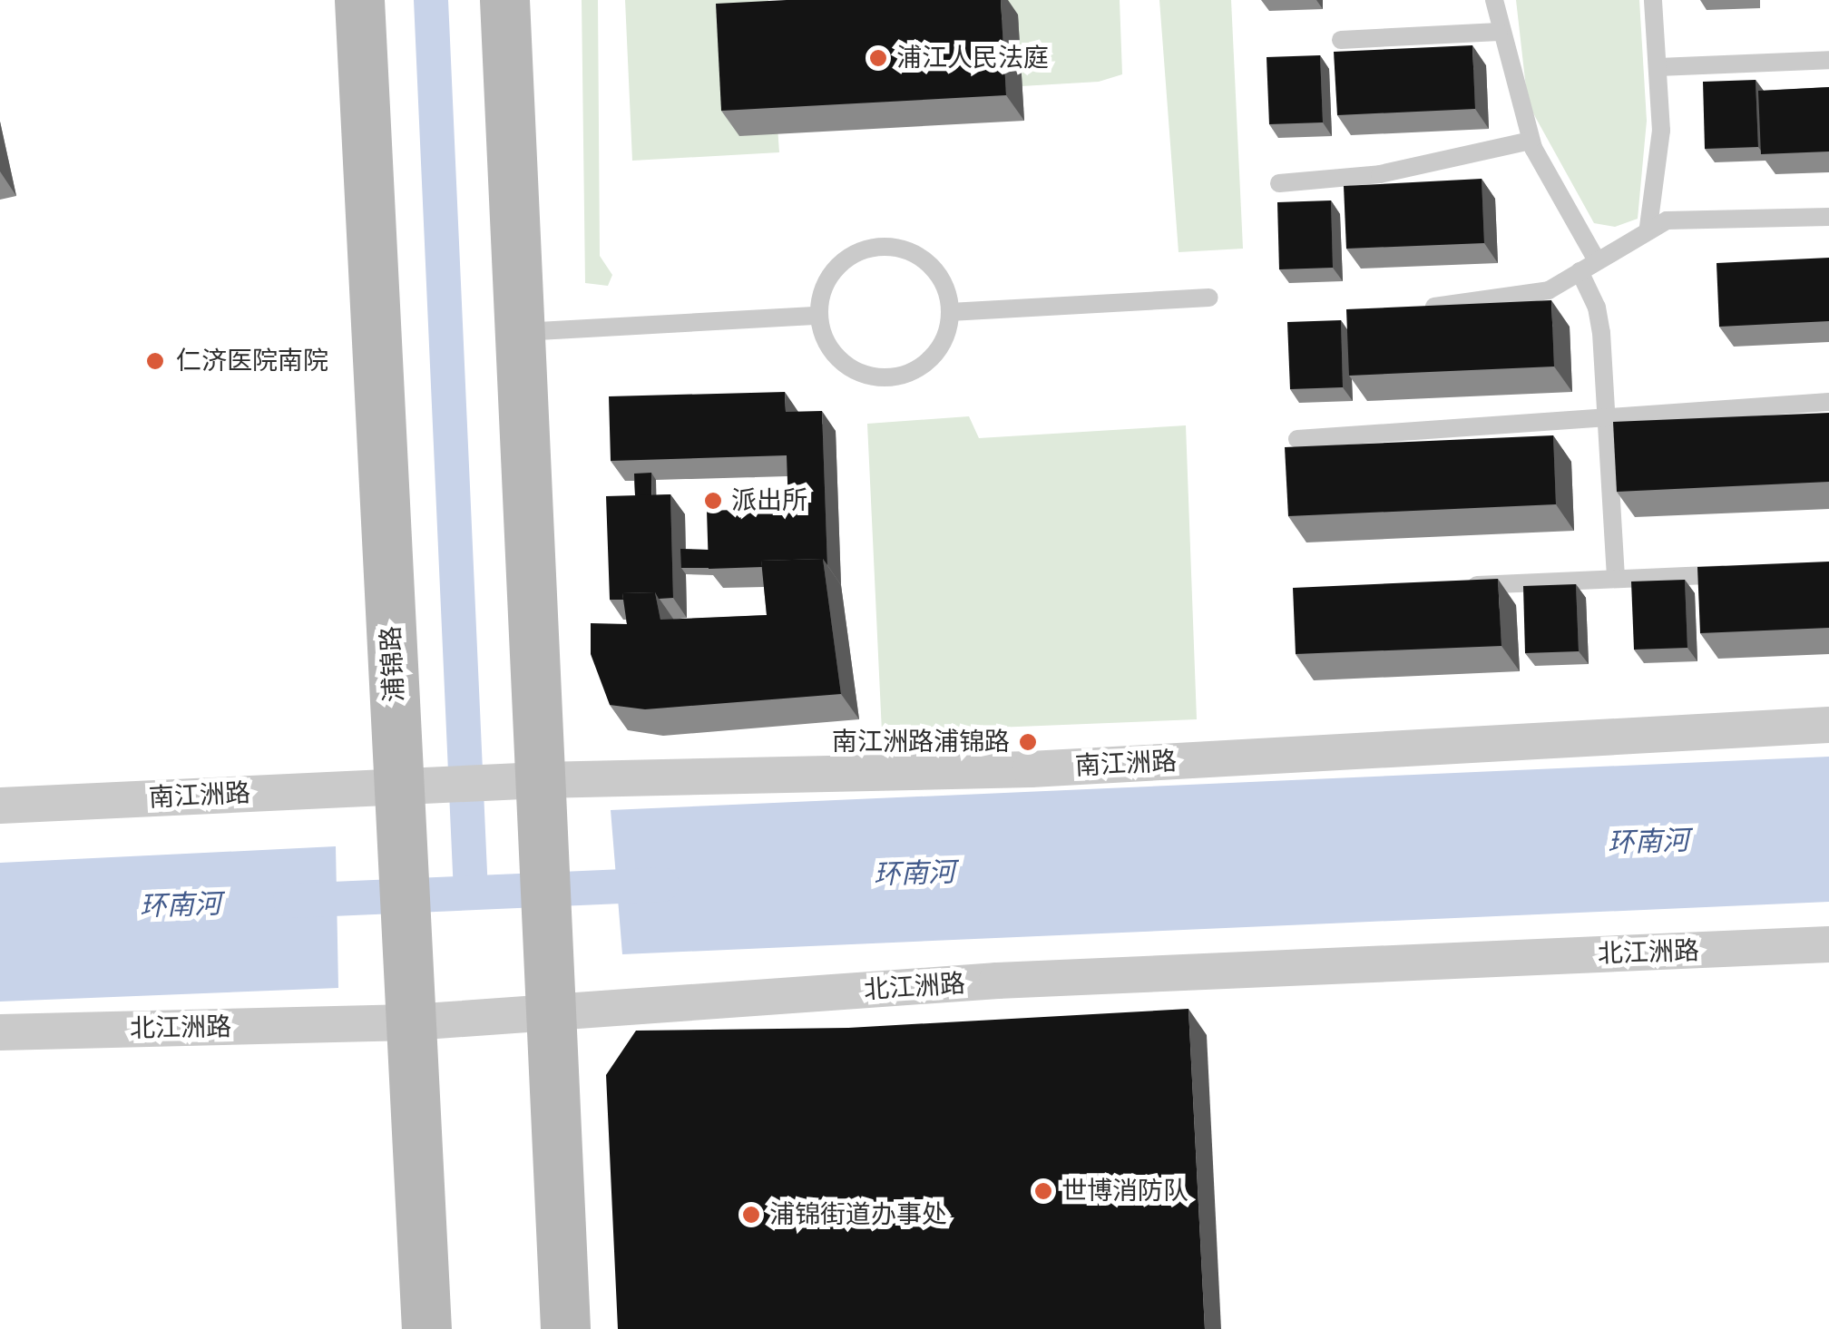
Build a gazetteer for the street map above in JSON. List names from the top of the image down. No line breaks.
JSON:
{"streets":{"main road":["浦锦路"],"street":["南江洲路","北江洲路"]},"crossings":[["浦锦路","南江洲路"],["浦锦路","北江洲路"]],"water":["环南河"],"places":["浦江人民法庭","仁济医院南院","派出所","南江洲路浦锦路","世博消防队","浦锦街道办事处"]}
